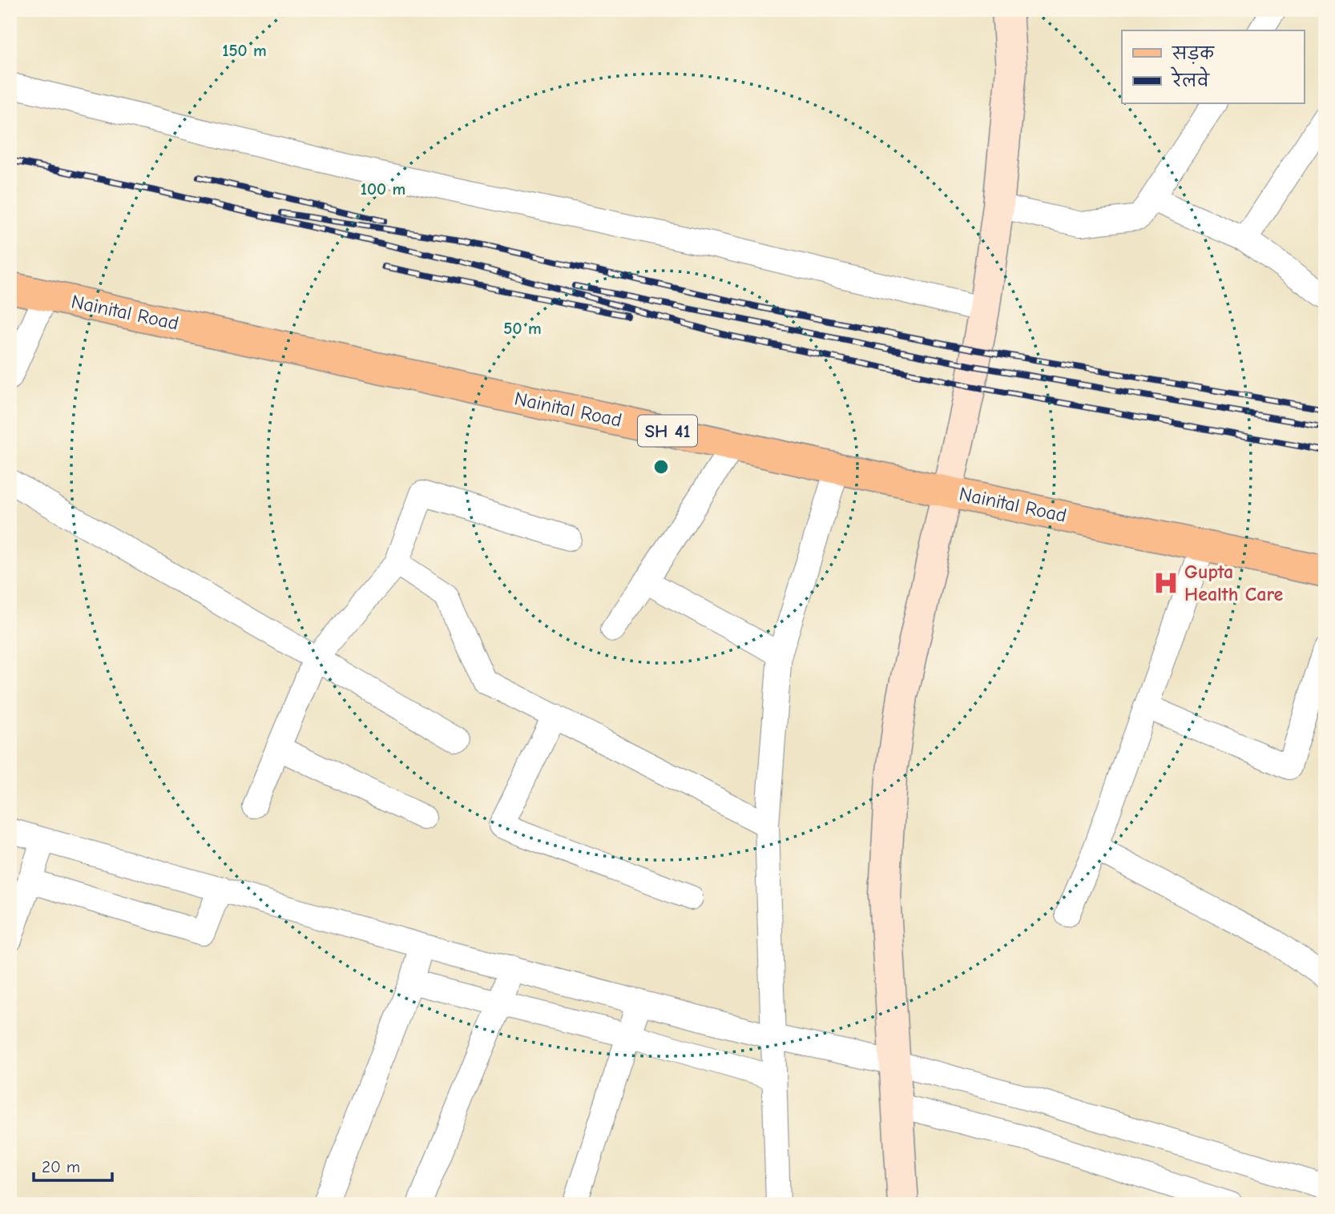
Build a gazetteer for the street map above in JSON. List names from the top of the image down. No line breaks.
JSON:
{"streets":{"main road":["Nainital Road","SH 41"]},"places":{"hospital":["Gupta Health Care"]},"legend":["सड़क","रेलवे"],"scale_bar":"20 m","rings":["150 m","100 m","50 m"]}
